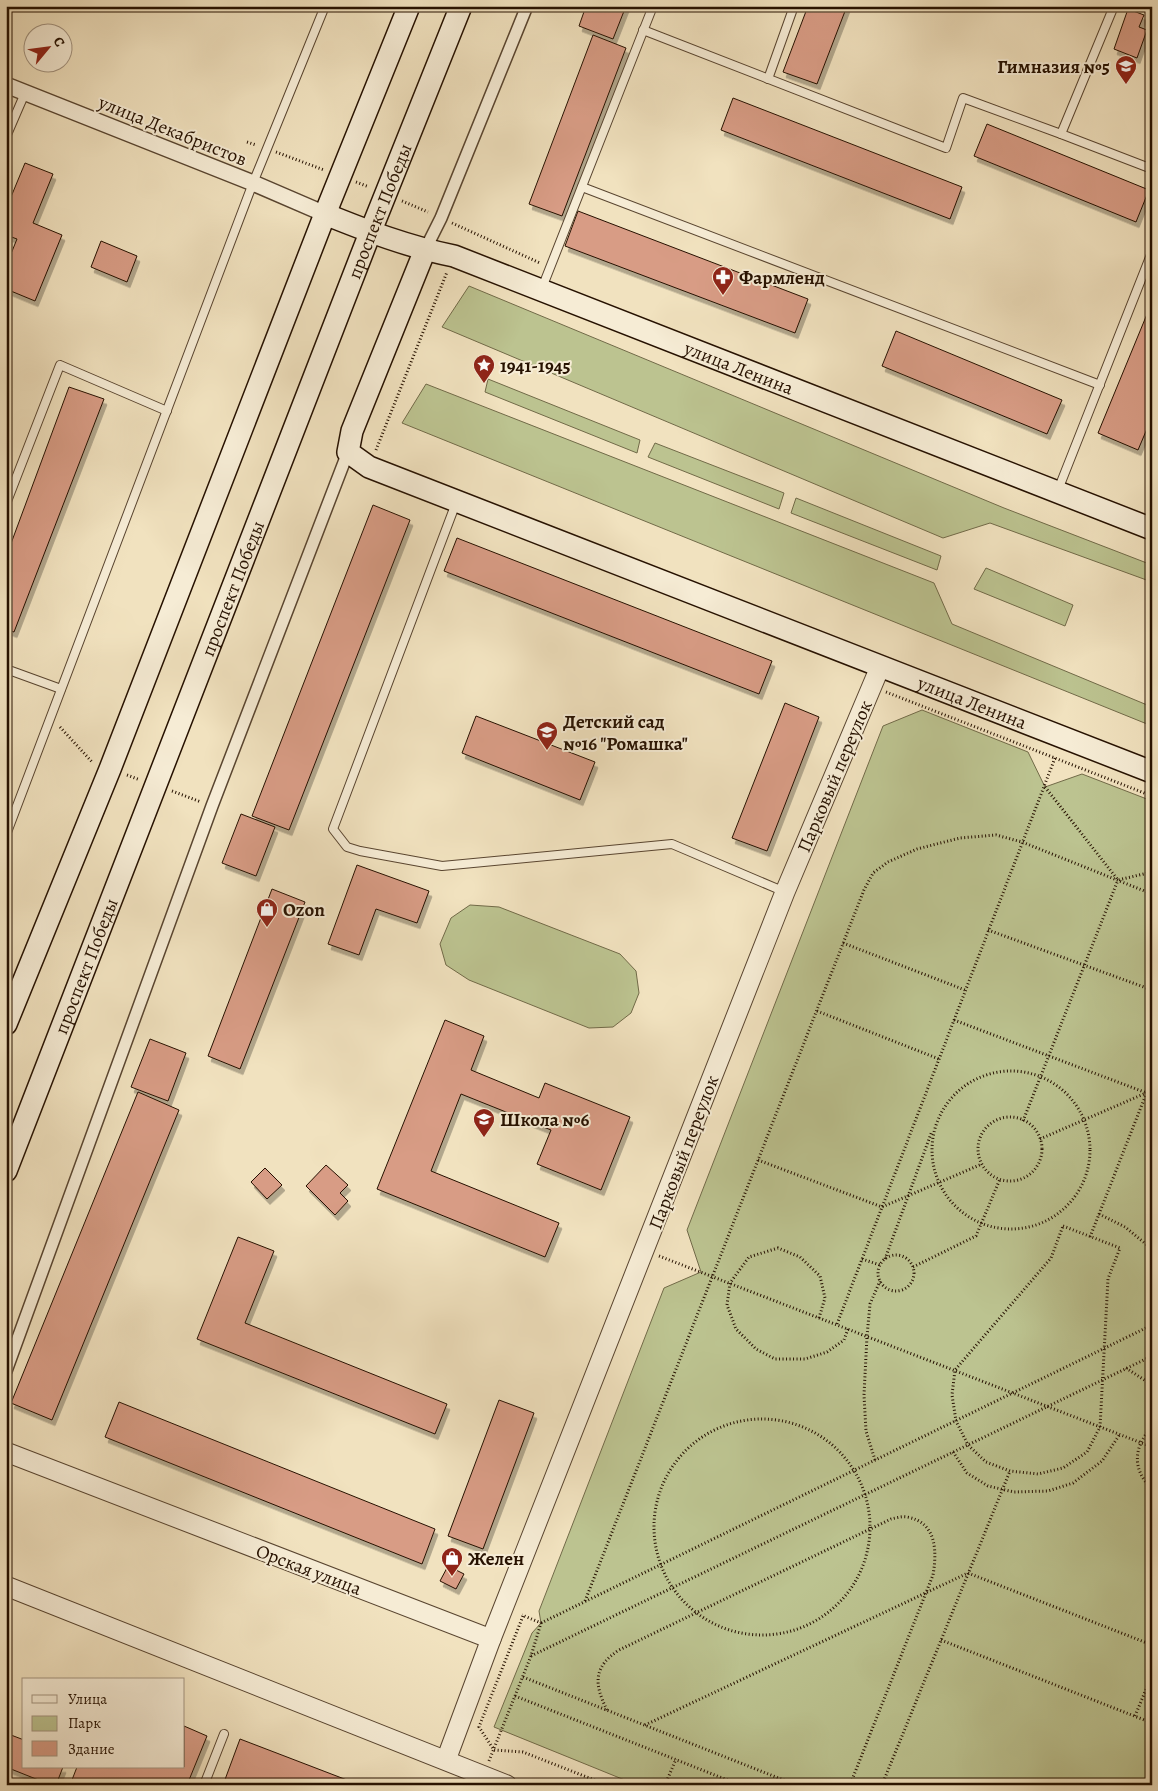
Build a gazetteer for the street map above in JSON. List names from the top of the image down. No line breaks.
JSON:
{"streets":{"main road":["проспект Победы","улица Ленина"],"street":["улица Декабристов","Парковый переулок","Орская улица"]},"crossings":[["улица Декабристов","улица Ленина"],["проспект Победы","улица Ленина"],["улица Ленина","Парковый переулок"],["Парковый переулок","Орская улица"]],"places":{"school or university":["Гимназия №5","Детский сад №16 \"Ромашка\"","Школа №6"],"pharmacy":["Фармленд"],"place":["1941-1945"],"shop":["Ozon","Желен"]},"legend":["Улица","Парк","Здание"],"north":"top right"}
